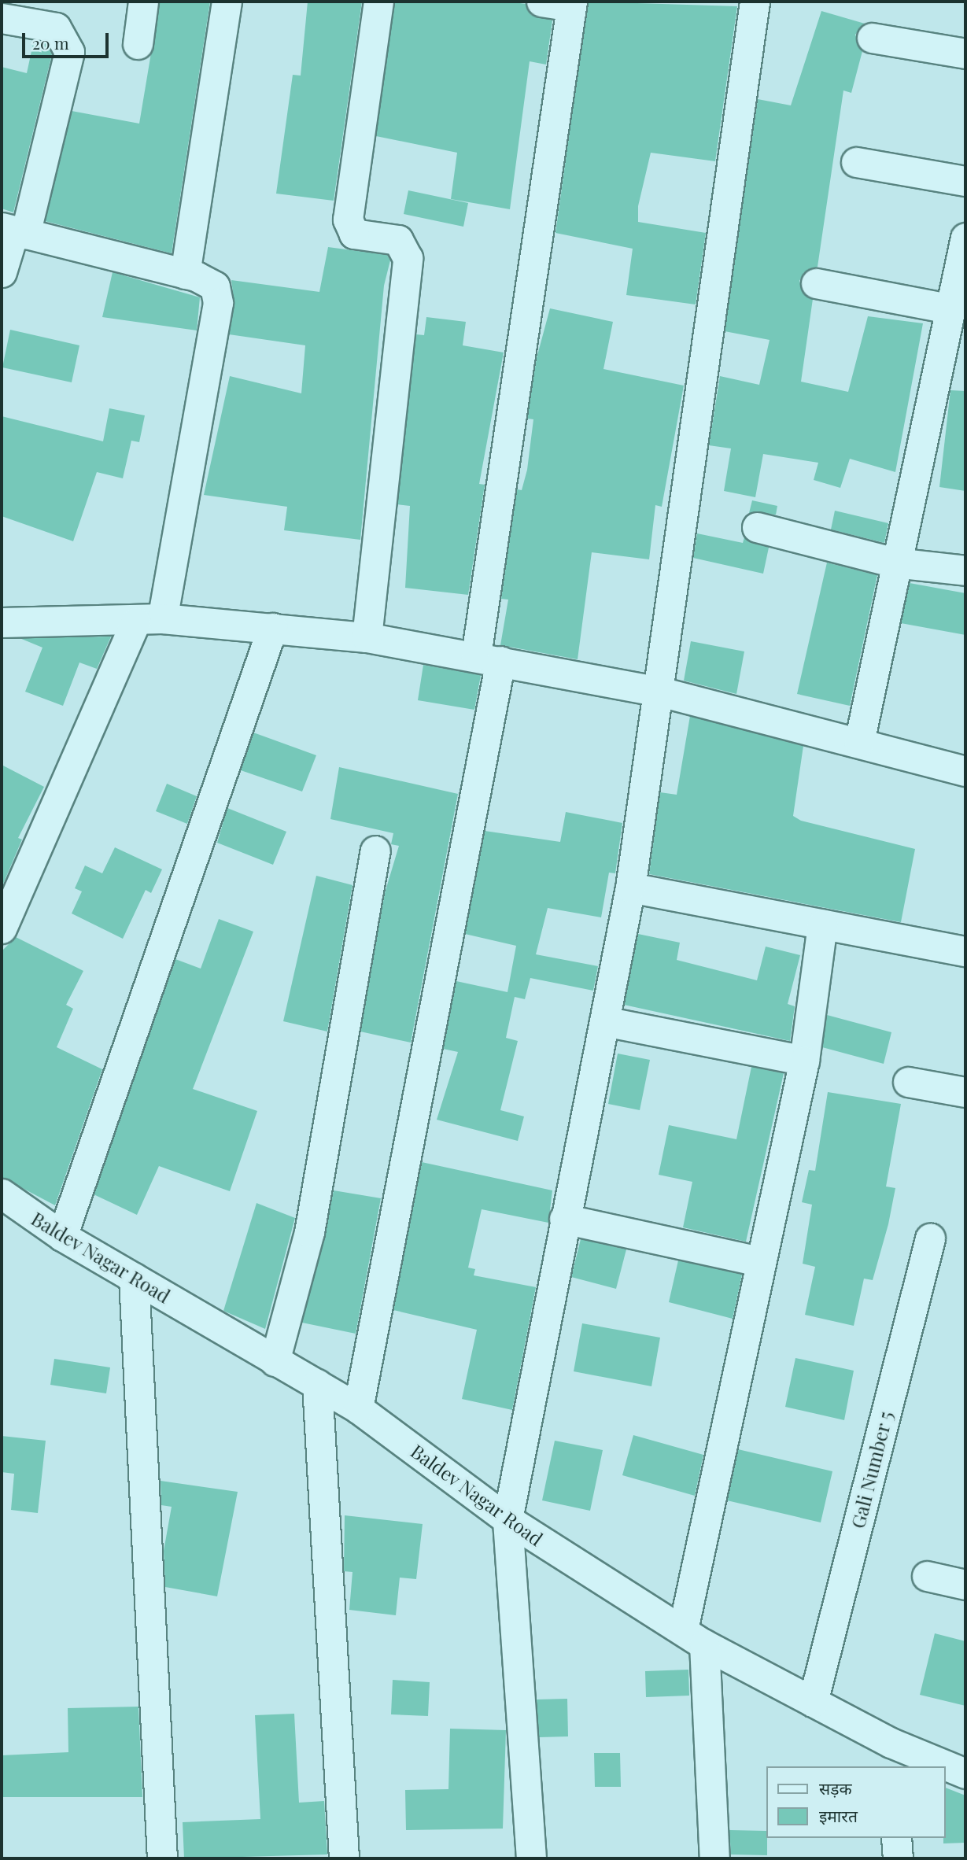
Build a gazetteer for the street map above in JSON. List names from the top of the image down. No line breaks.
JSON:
{"streets":{"street":["Baldev Nagar Road","Gali Number 5"]},"crossings":[["Baldev Nagar Road","Gali Number 5"]],"legend":["सड़क","इमारत"],"scale_bar":"20 m"}
